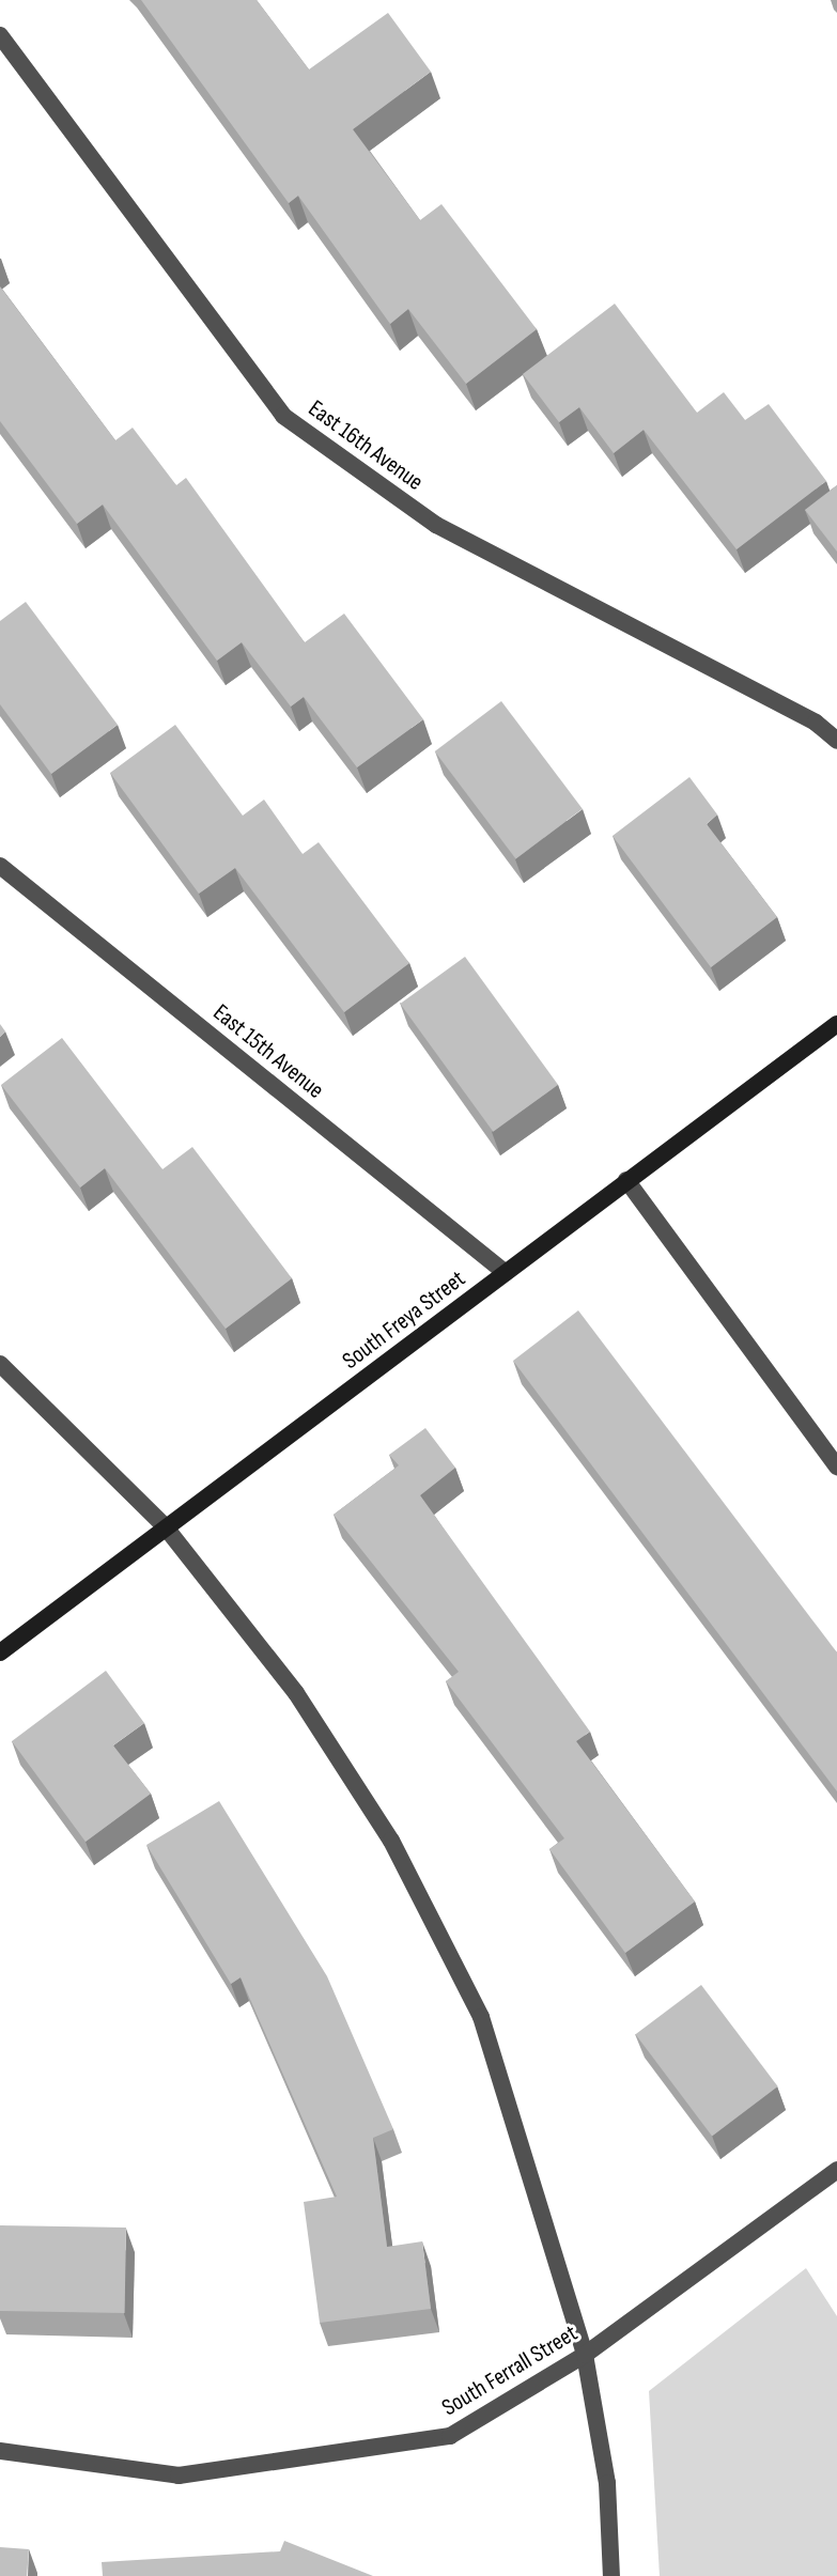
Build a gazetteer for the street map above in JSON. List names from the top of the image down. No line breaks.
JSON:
{"streets":{"main road":["South Freya Street"],"street":["East 16th Avenue","East 15th Avenue","South Ferrall Street"]},"crossings":[["East 15th Avenue","South Freya Street"]]}
